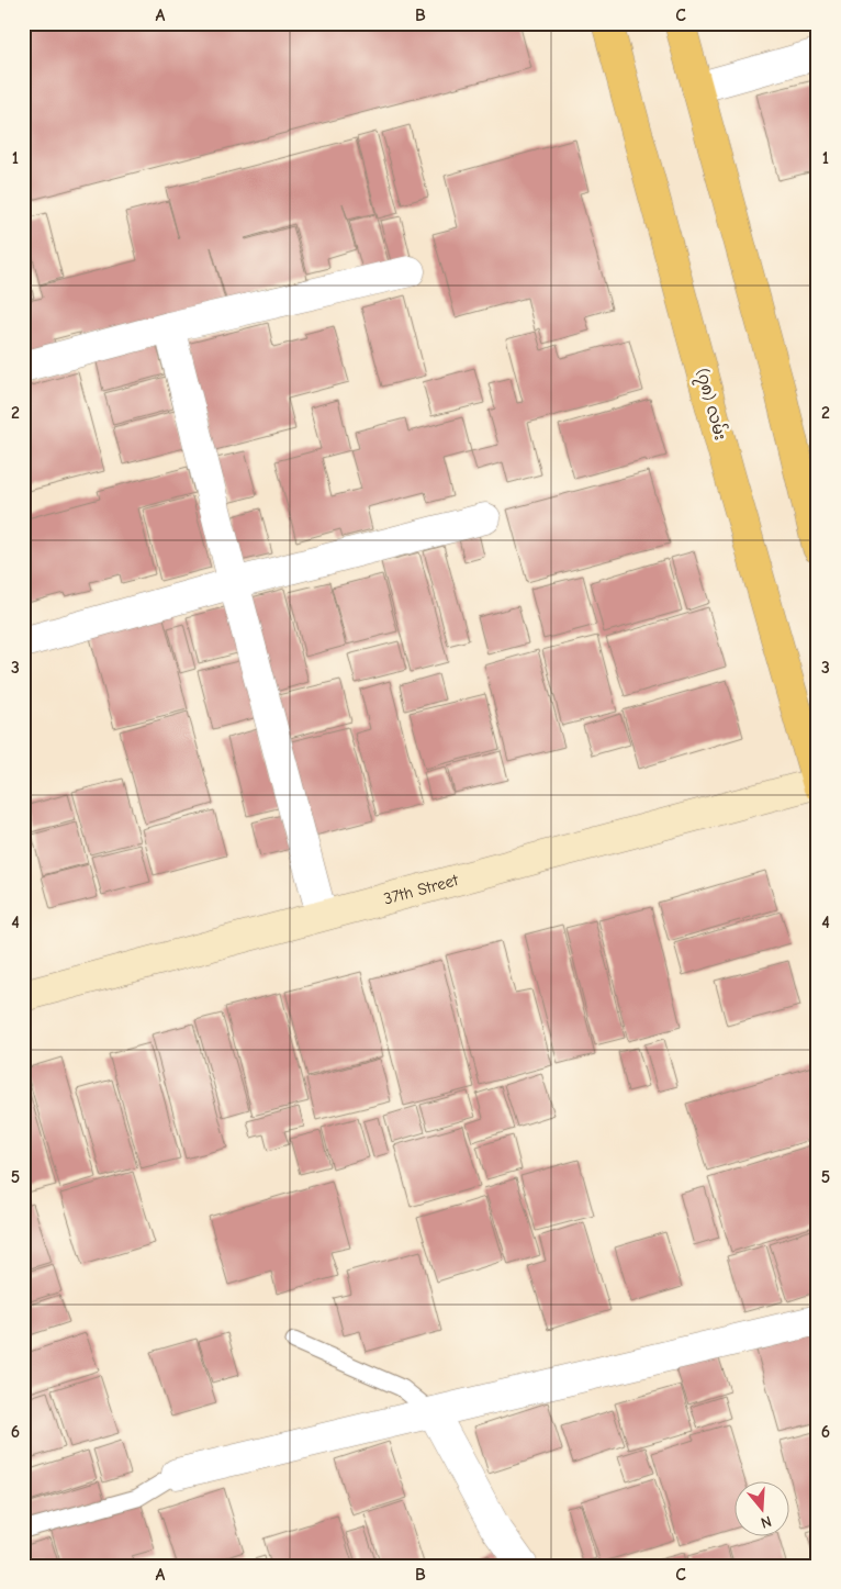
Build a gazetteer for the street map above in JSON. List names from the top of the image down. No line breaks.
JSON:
{"streets":{"main road":["(၇၈) လမ်း"],"street":["37th Street"]},"crossings":[["(၇၈) လမ်း","37th Street"]],"north":"bottom","grid":{"columns":["A","B","C"],"rows":["1","2","3","4","5","6"]}}
